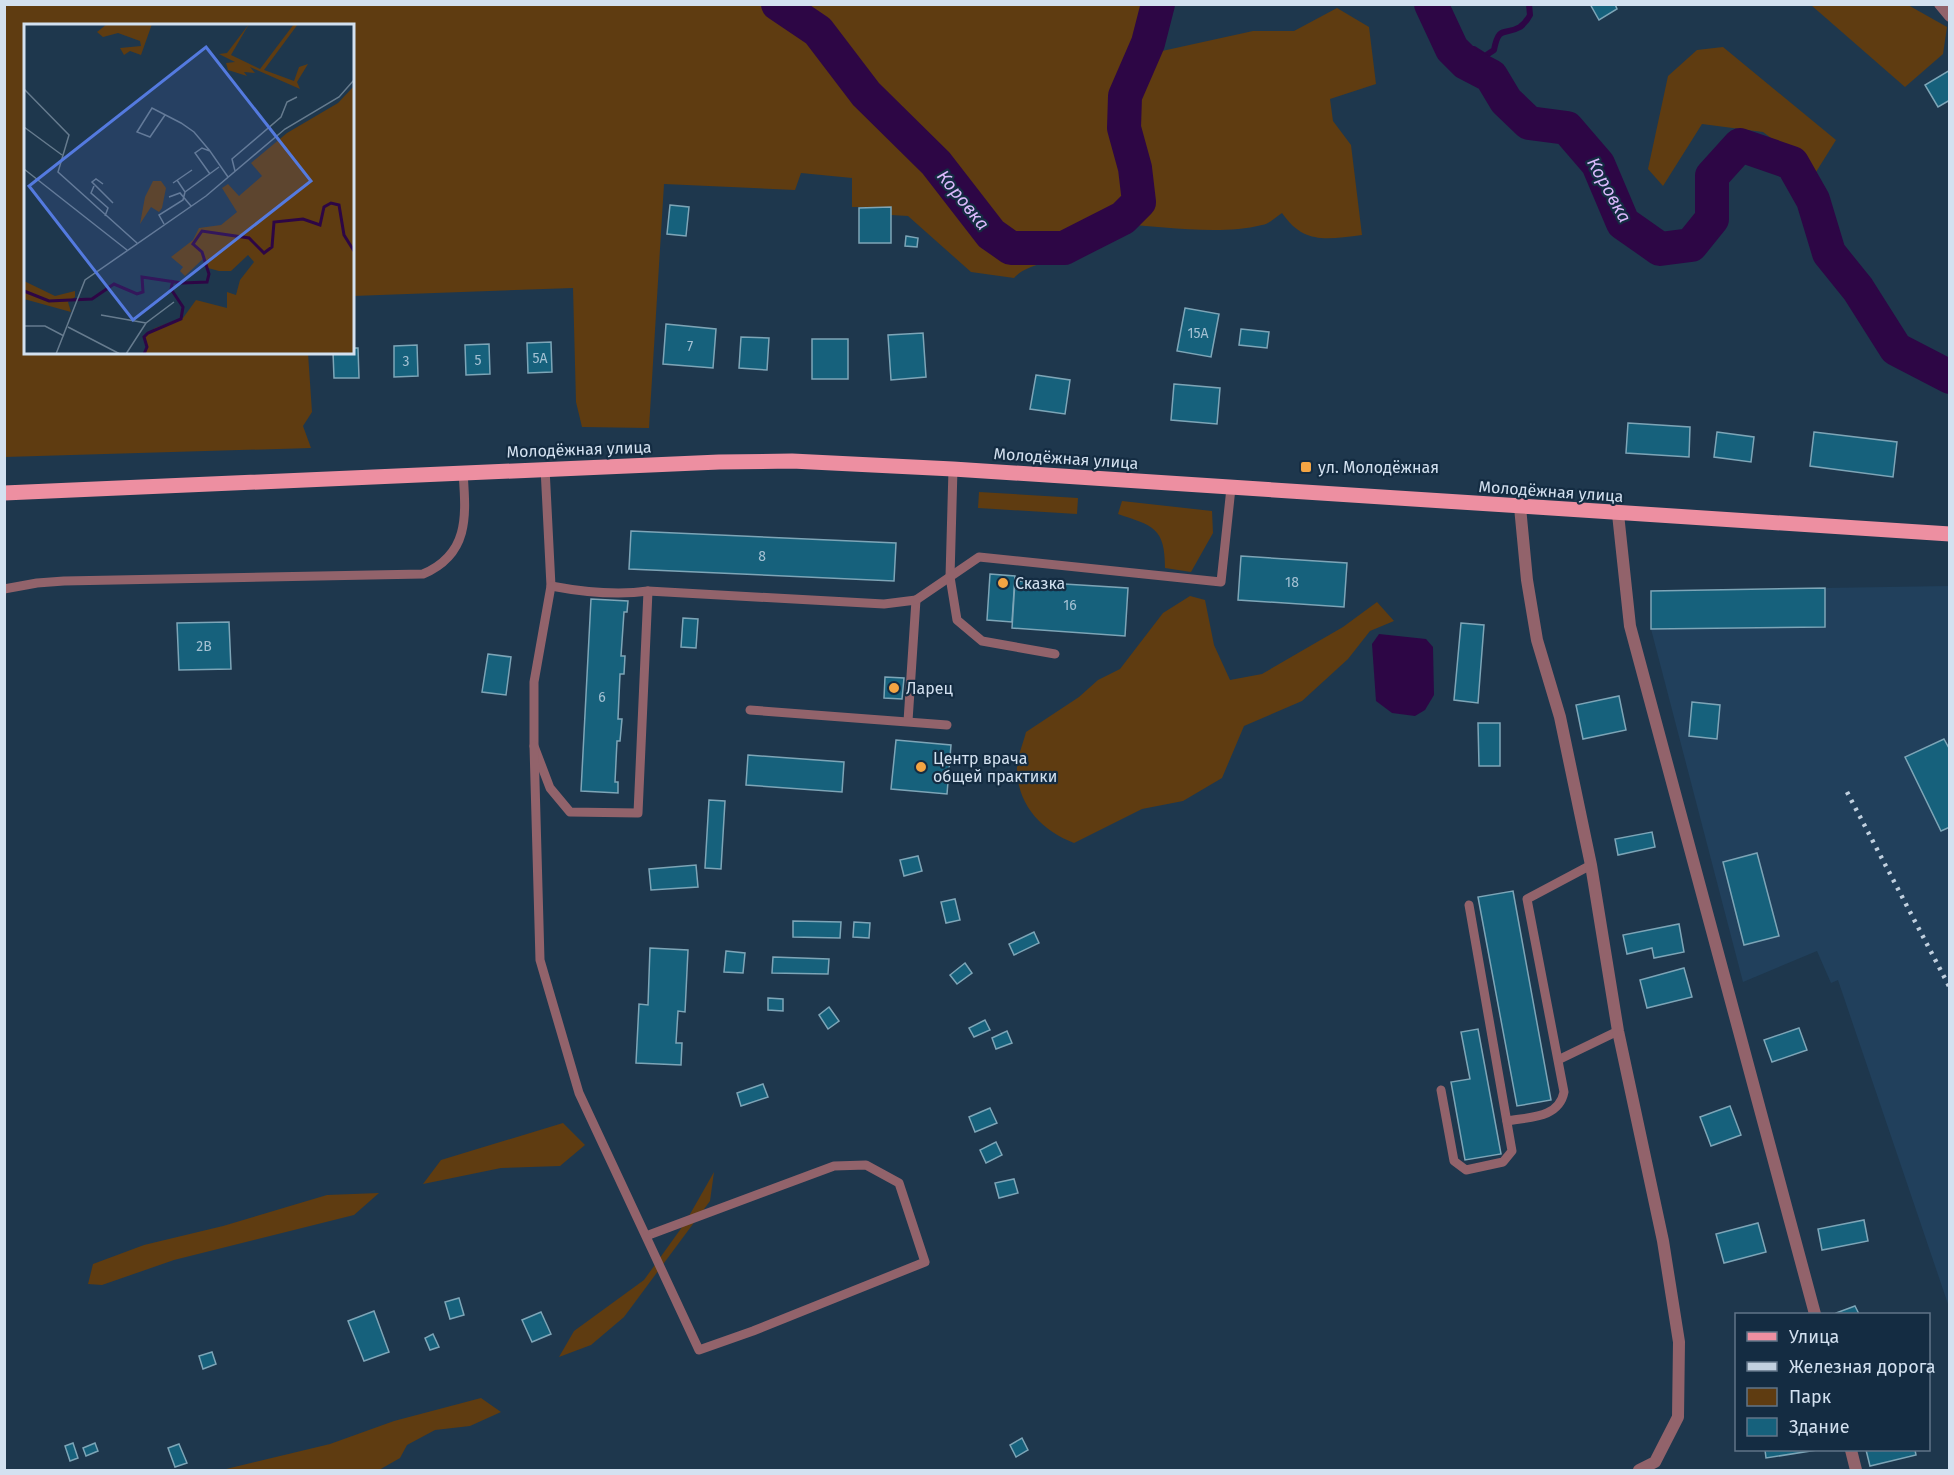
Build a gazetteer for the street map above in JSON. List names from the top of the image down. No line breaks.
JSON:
{"streets":{"main road":["Молодёжная улица"]},"water":["Коровка"],"places":{"transit":["ул. Молодёжная"],"other":["Сказка","Ларец","Центр врача общей практики"]},"house_numbers":["15А","7","5А","5","3","8","18","16","2В","6"],"legend":["Улица","Железная дорога","Парк","Здание"]}
